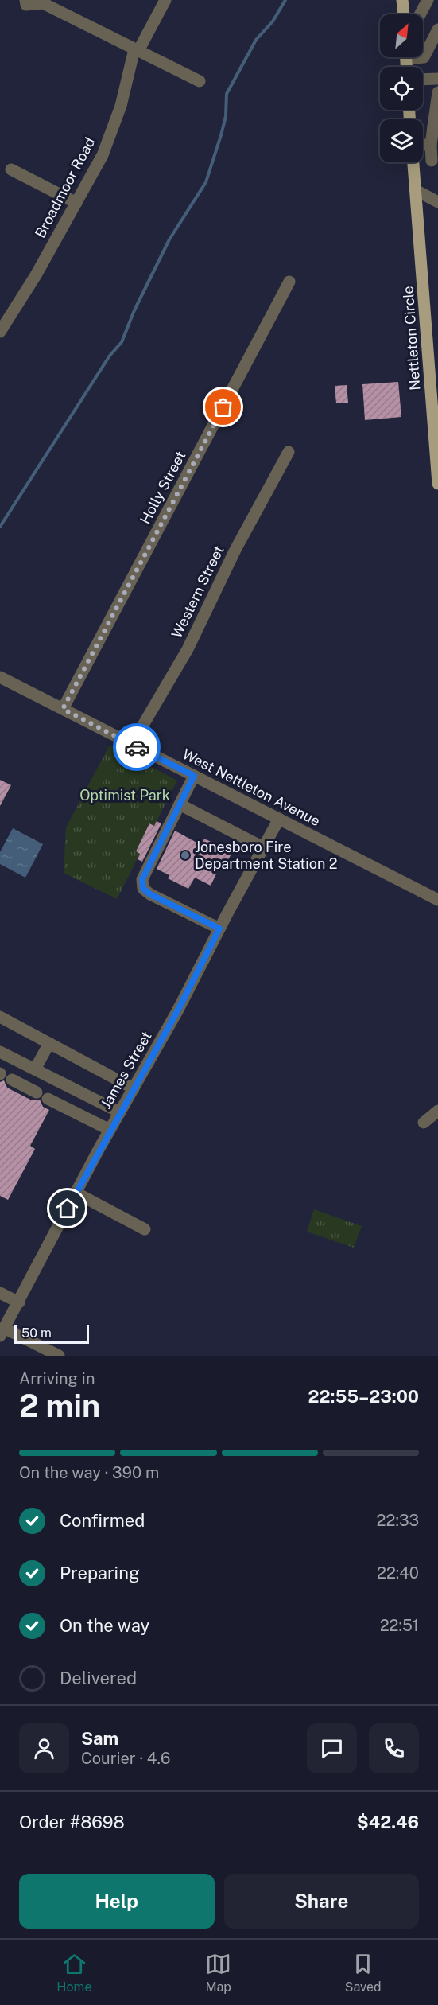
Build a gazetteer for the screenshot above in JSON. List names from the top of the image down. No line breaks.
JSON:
{"streets":{"main road":["Nettleton Circle"],"street":["Broadmoor Road","Holly Street","Western Street","West Nettleton Avenue","James Street"]},"crossings":[["Holly Street","West Nettleton Avenue"],["Western Street","West Nettleton Avenue"],["West Nettleton Avenue","James Street"]],"parks":["Optimist Park"],"places":["Jonesboro Fire Department Station 2"],"scale_bar":"50 m","north":"top right","page":{"scale":"50 m","heading":["2 min","Arriving in","22:55–23:00"],"panel":["Sam","Courier · 4.6","Order #8698","$42.46"],"bar":"On the way · 390 m","list":[["Confirmed","22:33"],["Preparing","22:40"],["On the way","22:51"],"Delivered"],"buttons":["Help","Share"],"tabs":["Home","Map","Saved"]}}
